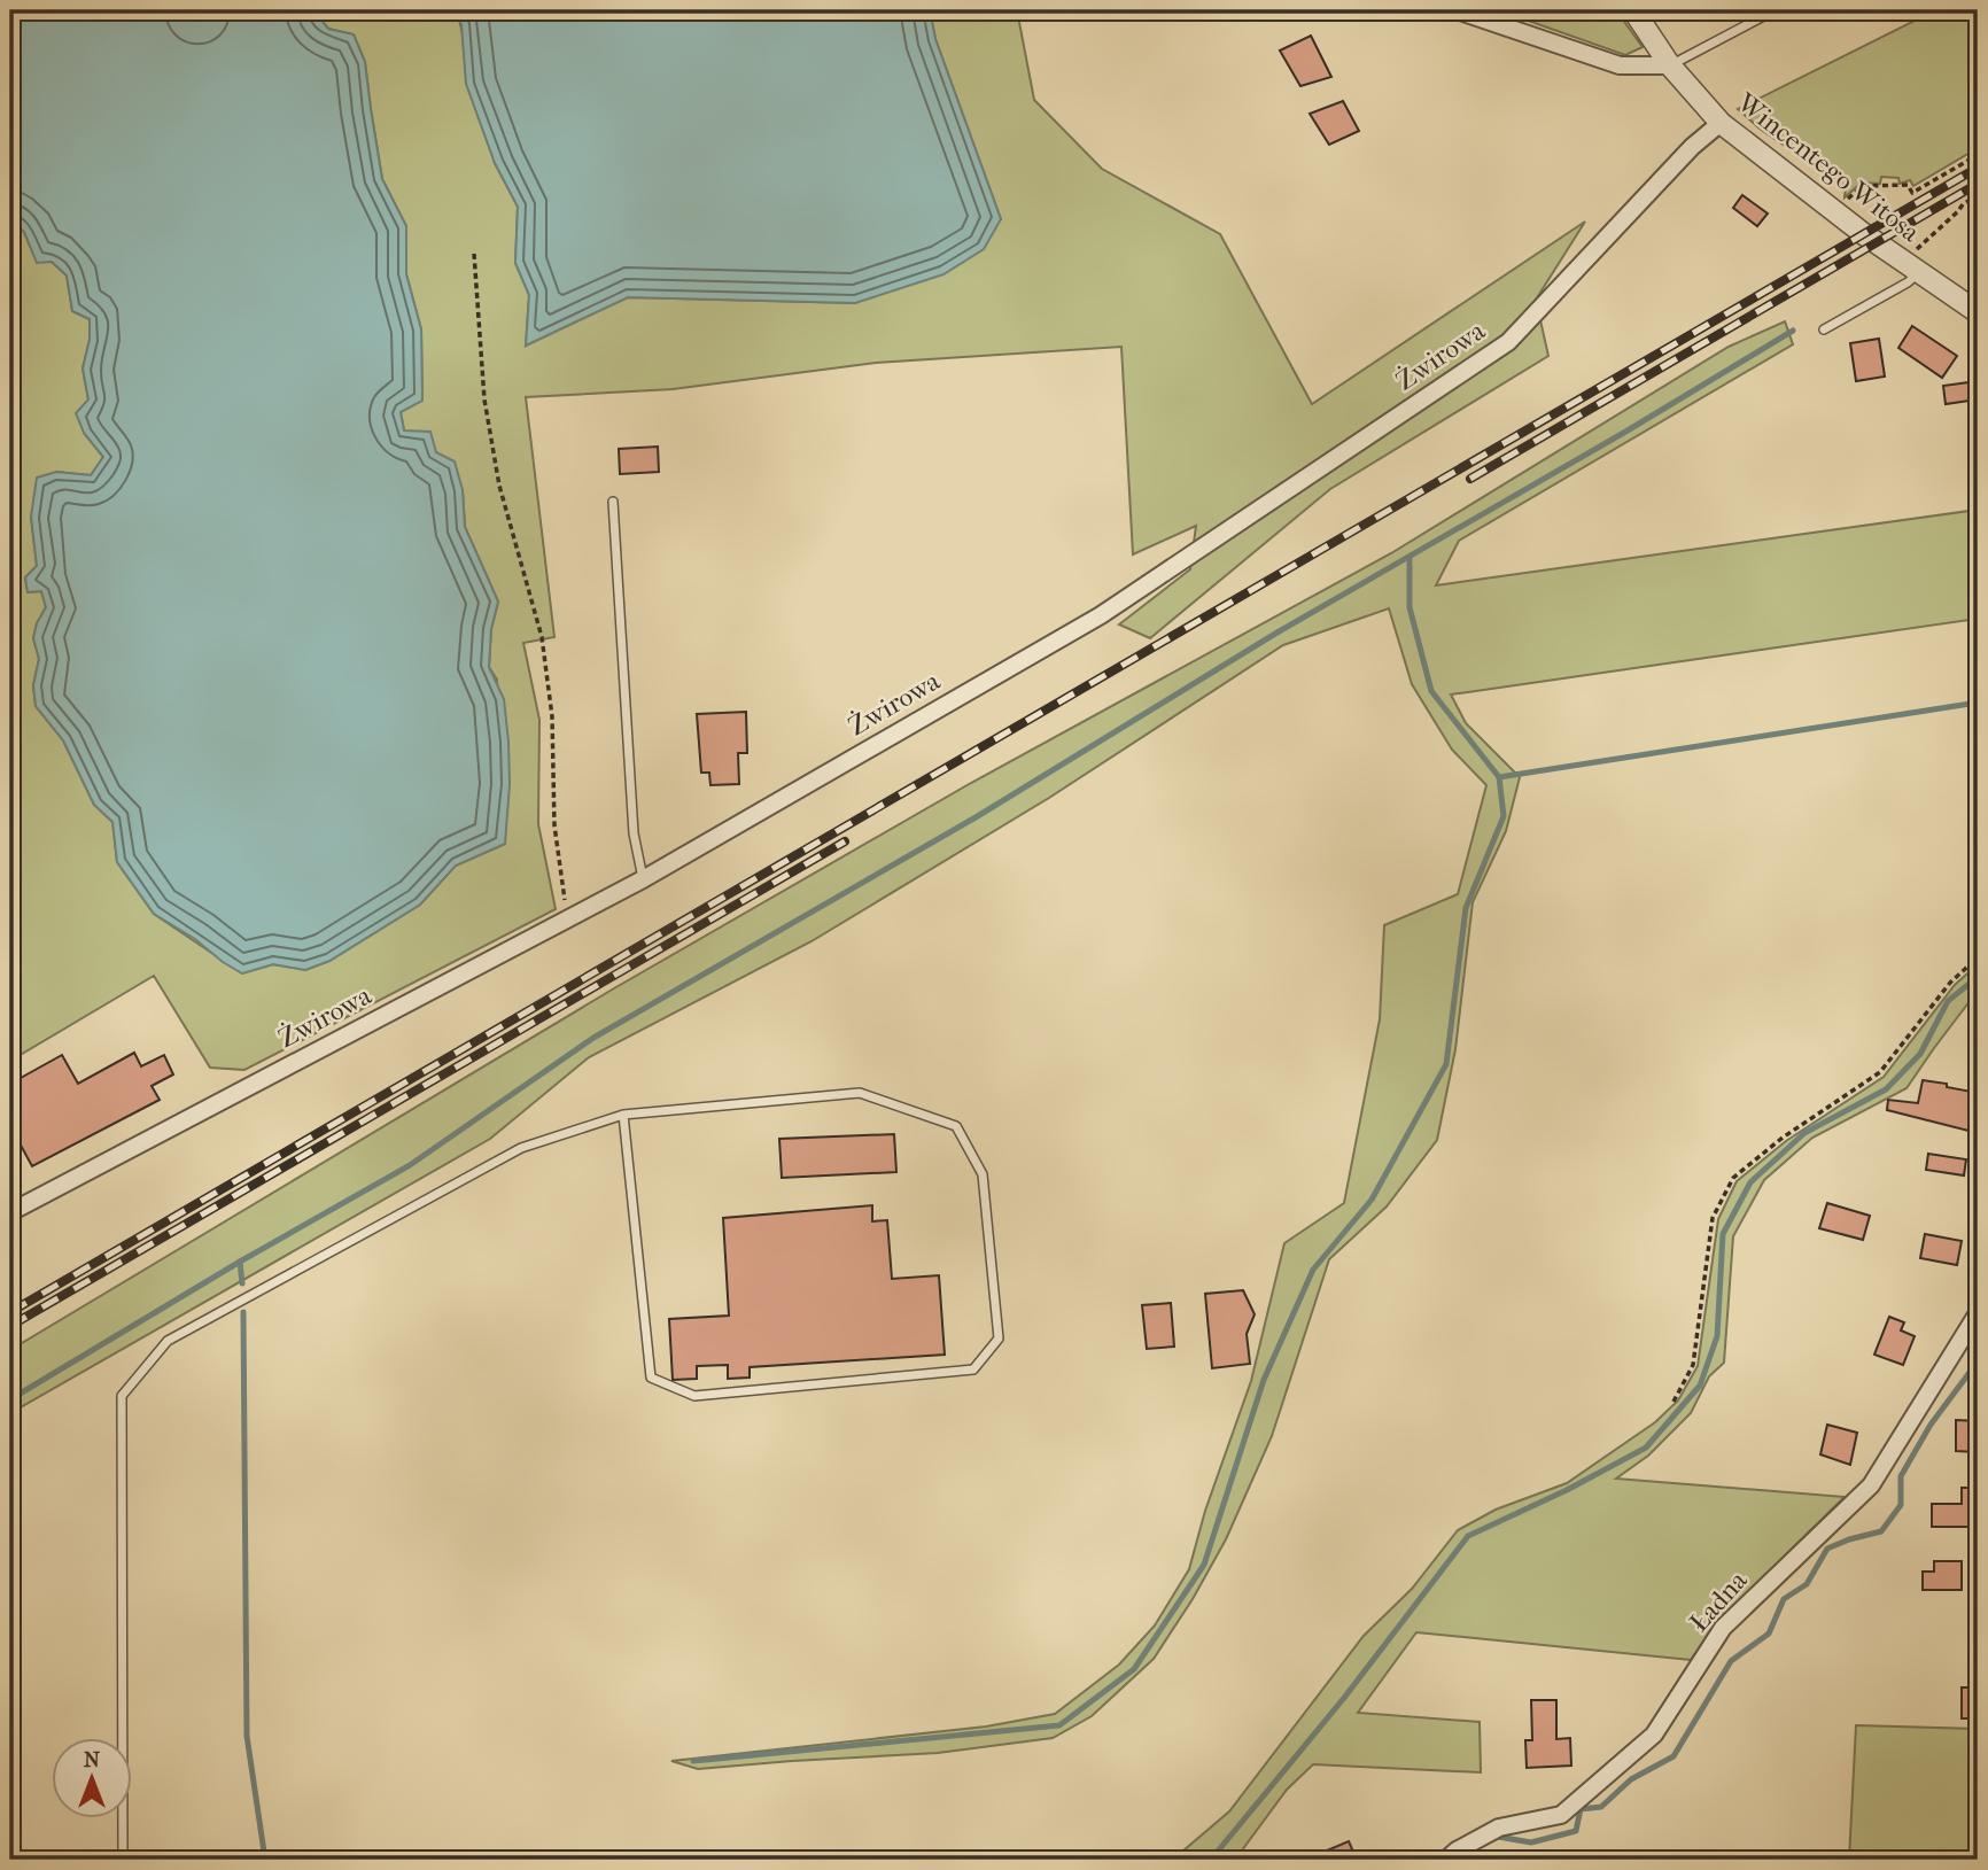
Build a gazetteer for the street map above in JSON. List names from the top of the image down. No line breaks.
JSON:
{"streets":{"street":["Wincentego Witosa","Żwirowa","Ładna"]},"crossings":[["Wincentego Witosa","Żwirowa"]],"north":"top"}
